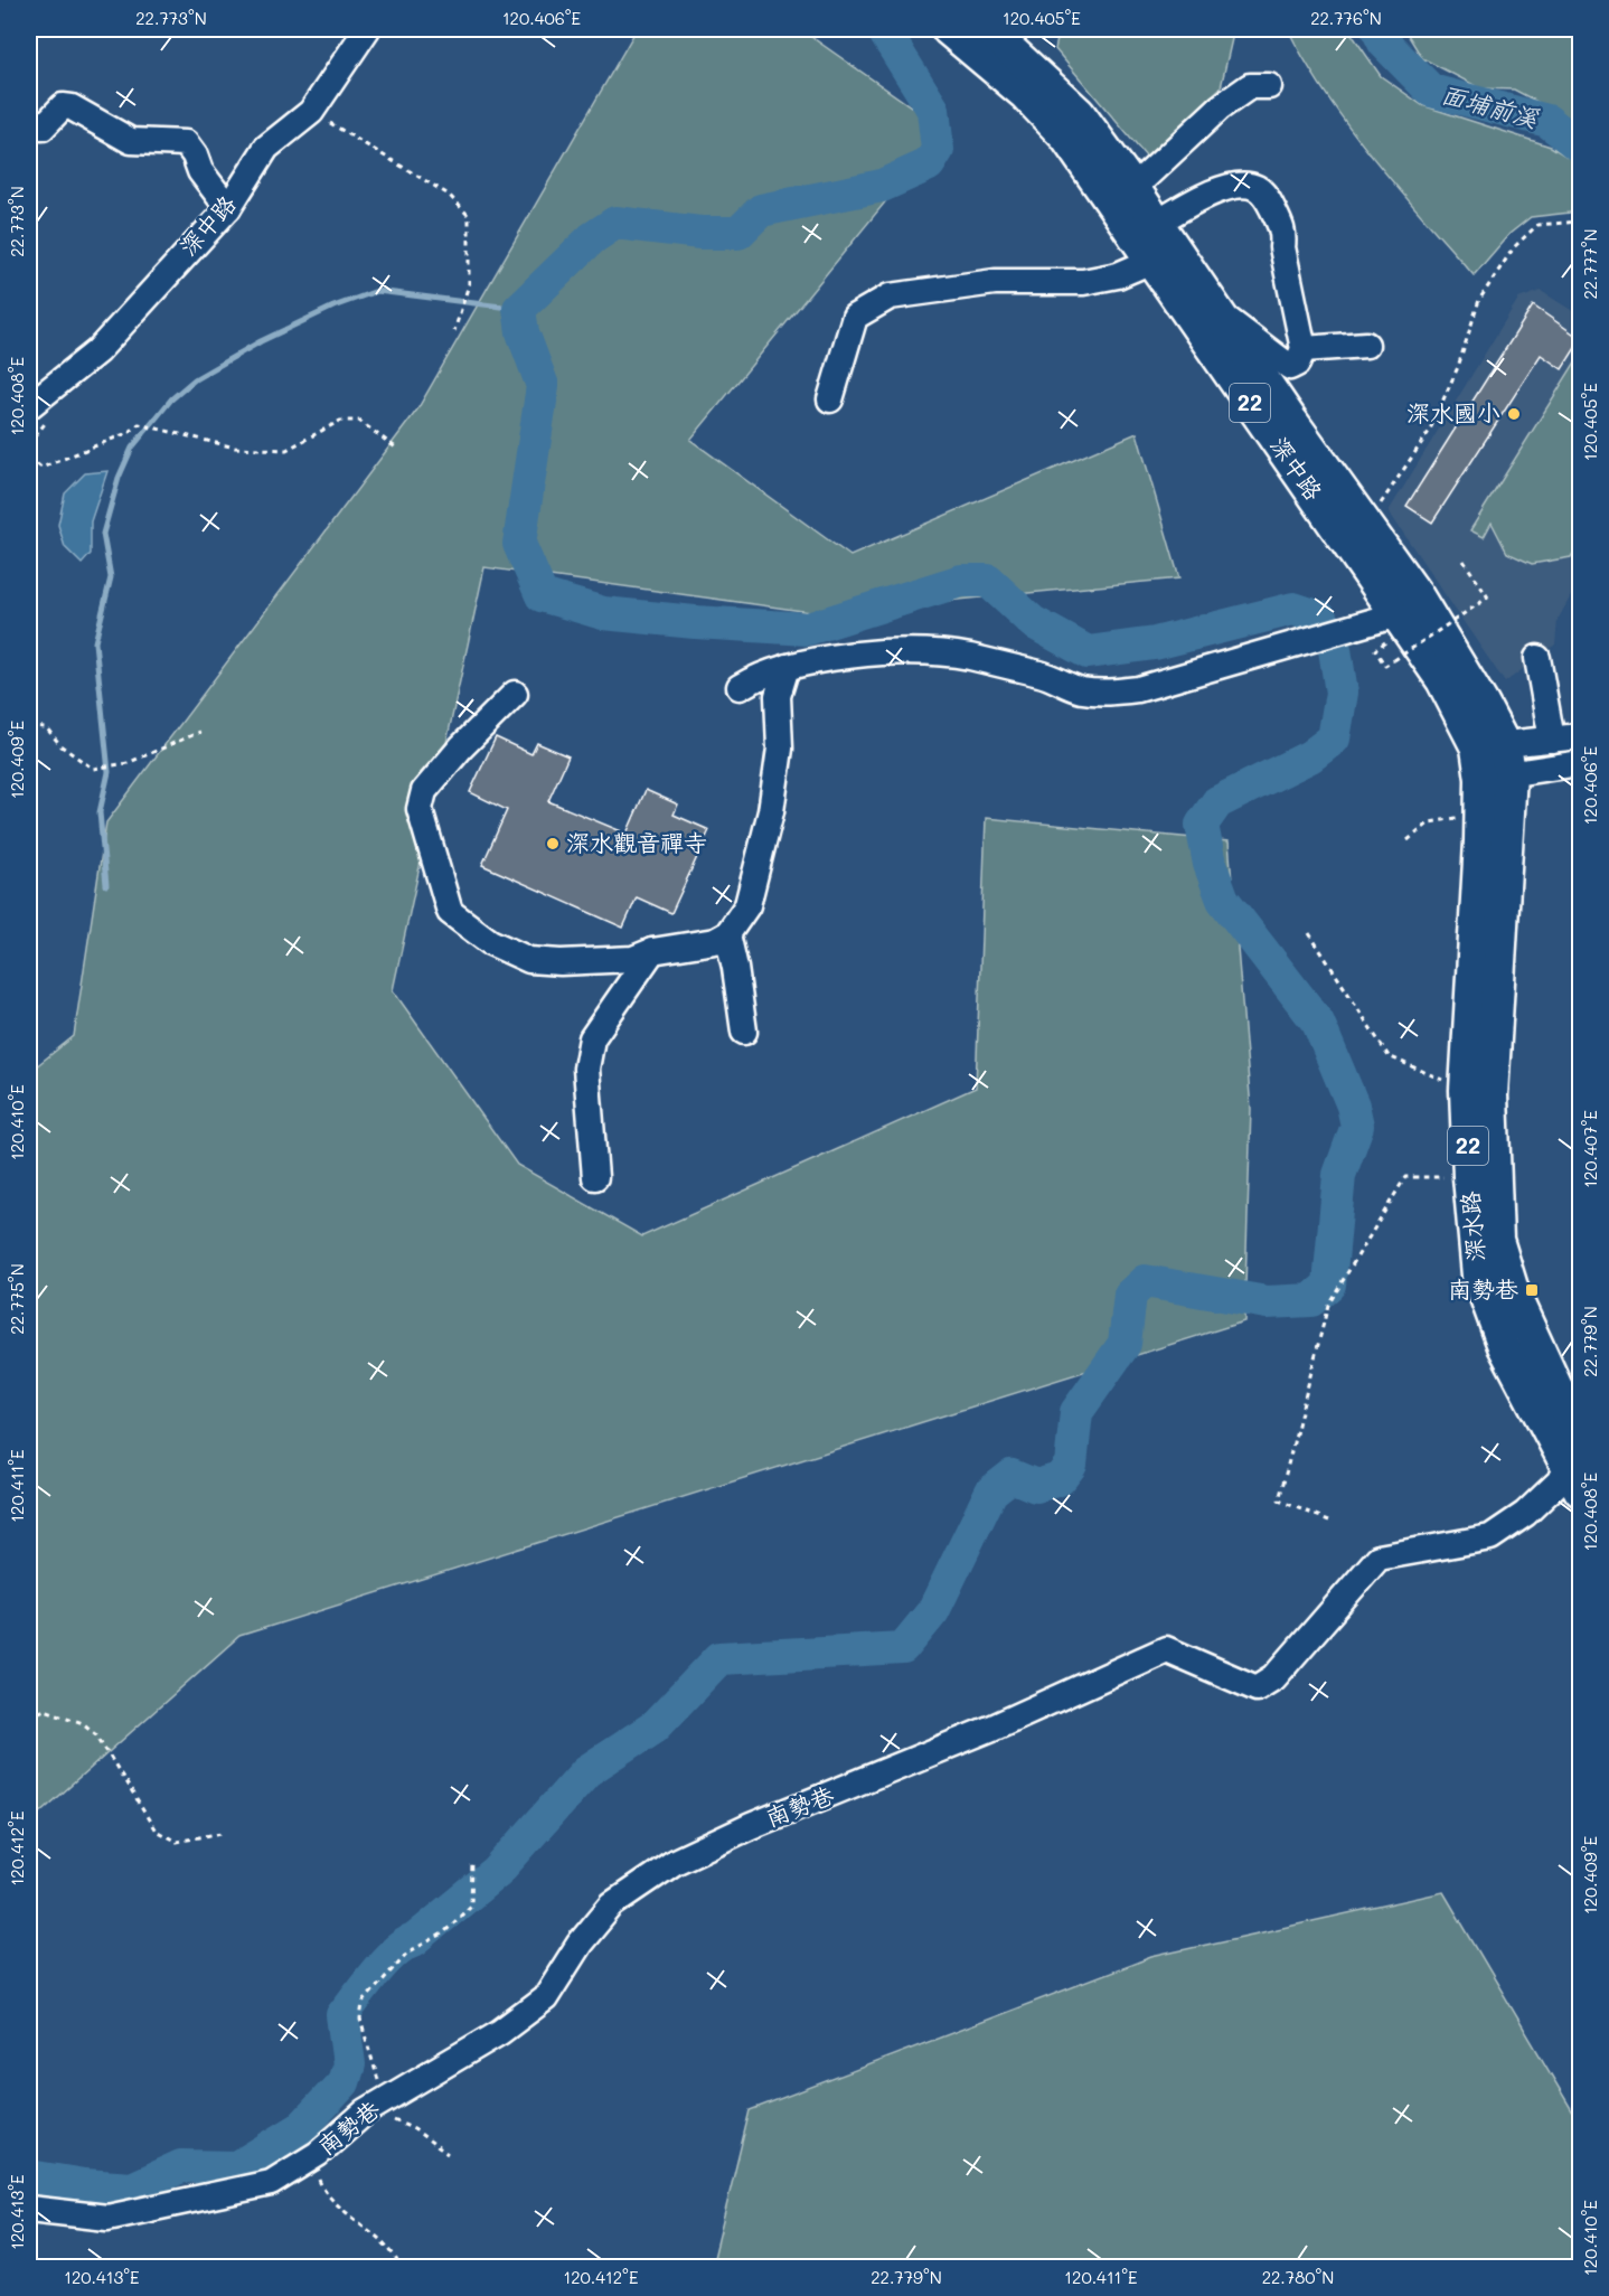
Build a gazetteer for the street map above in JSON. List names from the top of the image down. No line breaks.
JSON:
{"streets":{"main road":["深中路","22","深水路"],"street":["南勢巷"]},"crossings":[["深中路","22"],["深中路","深水路"],["深水路","南勢巷"]],"water":["面埔前溪"],"places":{"other":["深水國小","深水觀音禪寺"],"transit":["南勢巷"]},"coordinates":["22.773°N","120.406°E","120.405°E","22.776°N","22.777°N","120.408°E","120.409°E","120.410°E","120.407°E","22.775°N","22.779°N","120.411°E","120.412°E","120.413°E","22.780°N"]}
